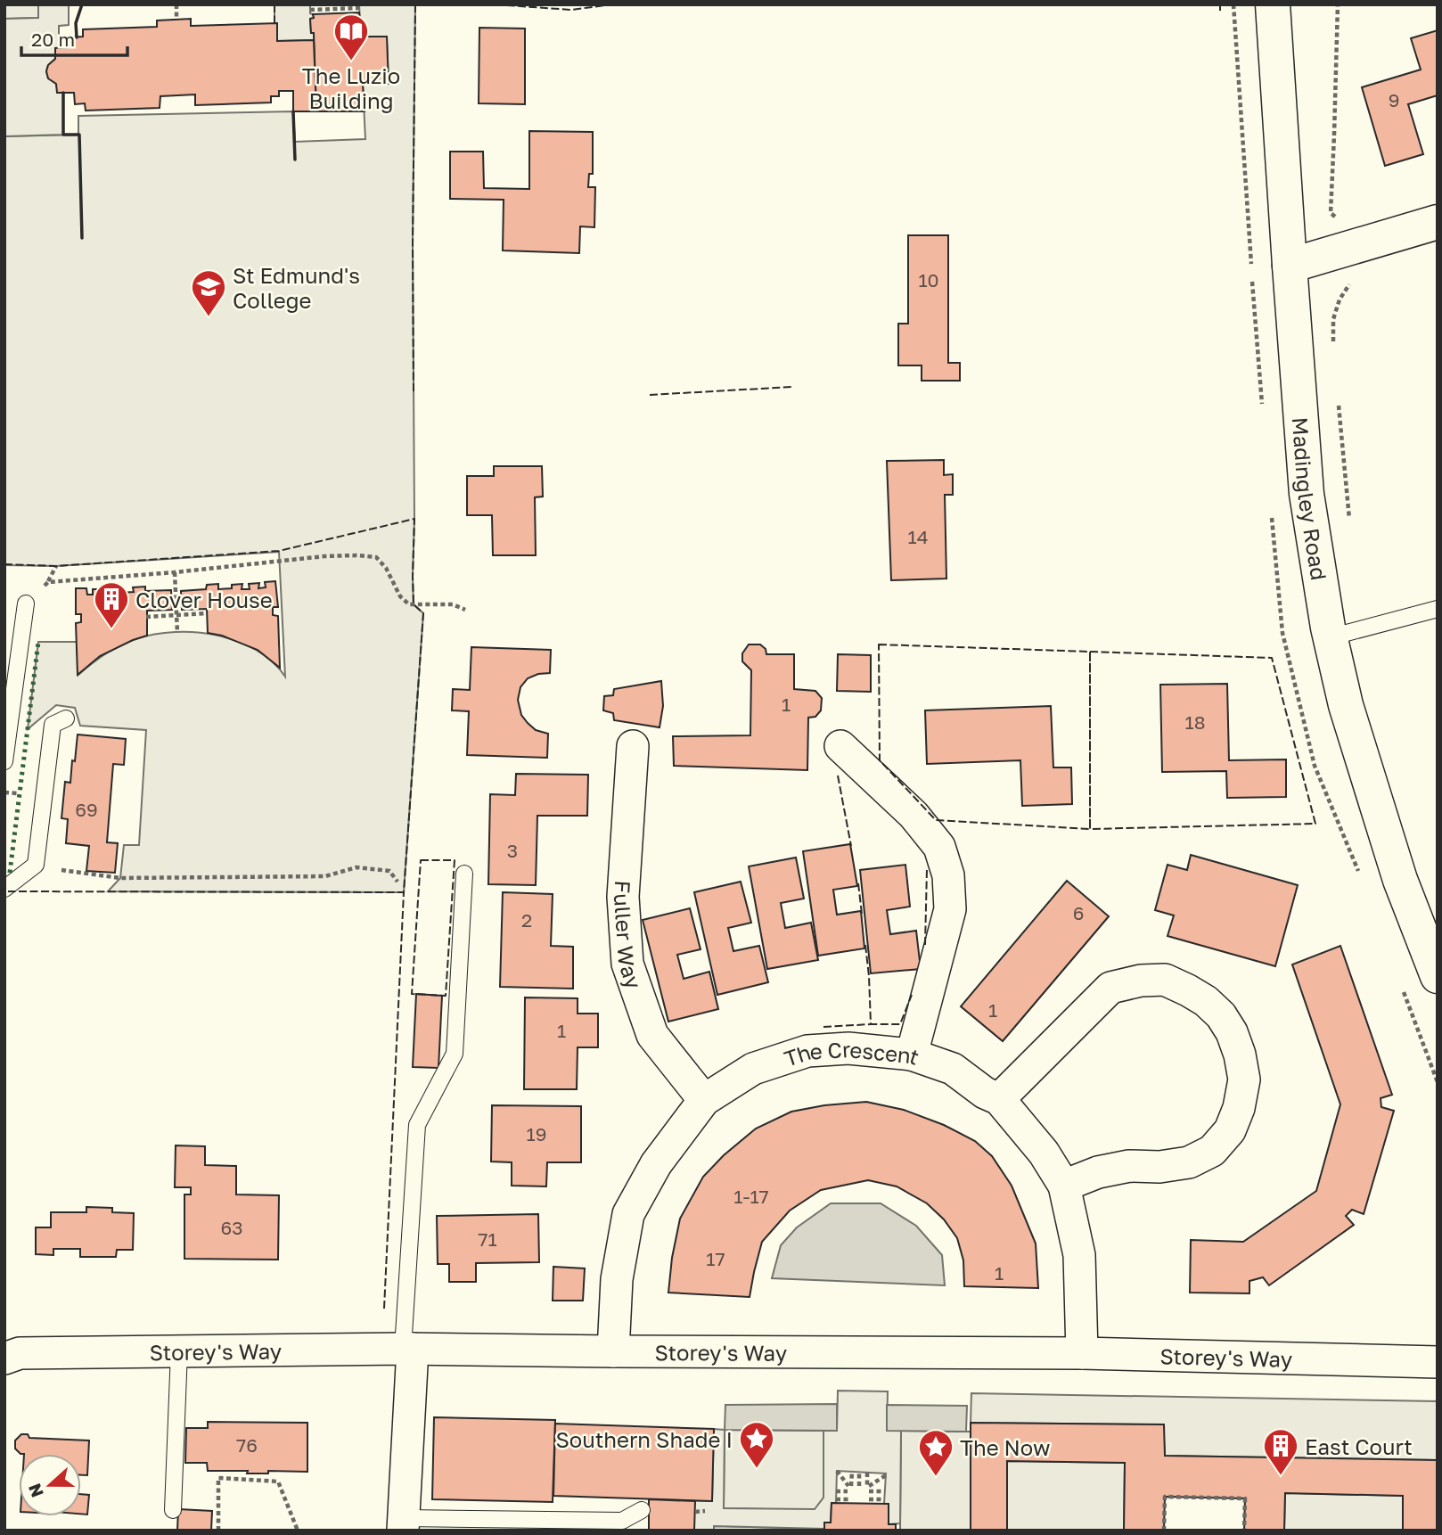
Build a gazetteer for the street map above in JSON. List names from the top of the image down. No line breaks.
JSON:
{"streets":{"main road":["Madingley Road"],"street":["Fuller Way","The Crescent","Storey's Way"]},"crossings":[["Fuller Way","The Crescent"],["The Crescent","Storey's Way"]],"places":{"library":["The Luzio Building"],"school or university":["St Edmund's College"],"building":["Clover House","East Court"],"place":["Southern Shade I","The Now"]},"house_numbers":["9","10","14","1","18","69","3","6","2","1","1","19","1-17","63","71","17","1","76"],"scale_bar":"20 m","north":"left"}
